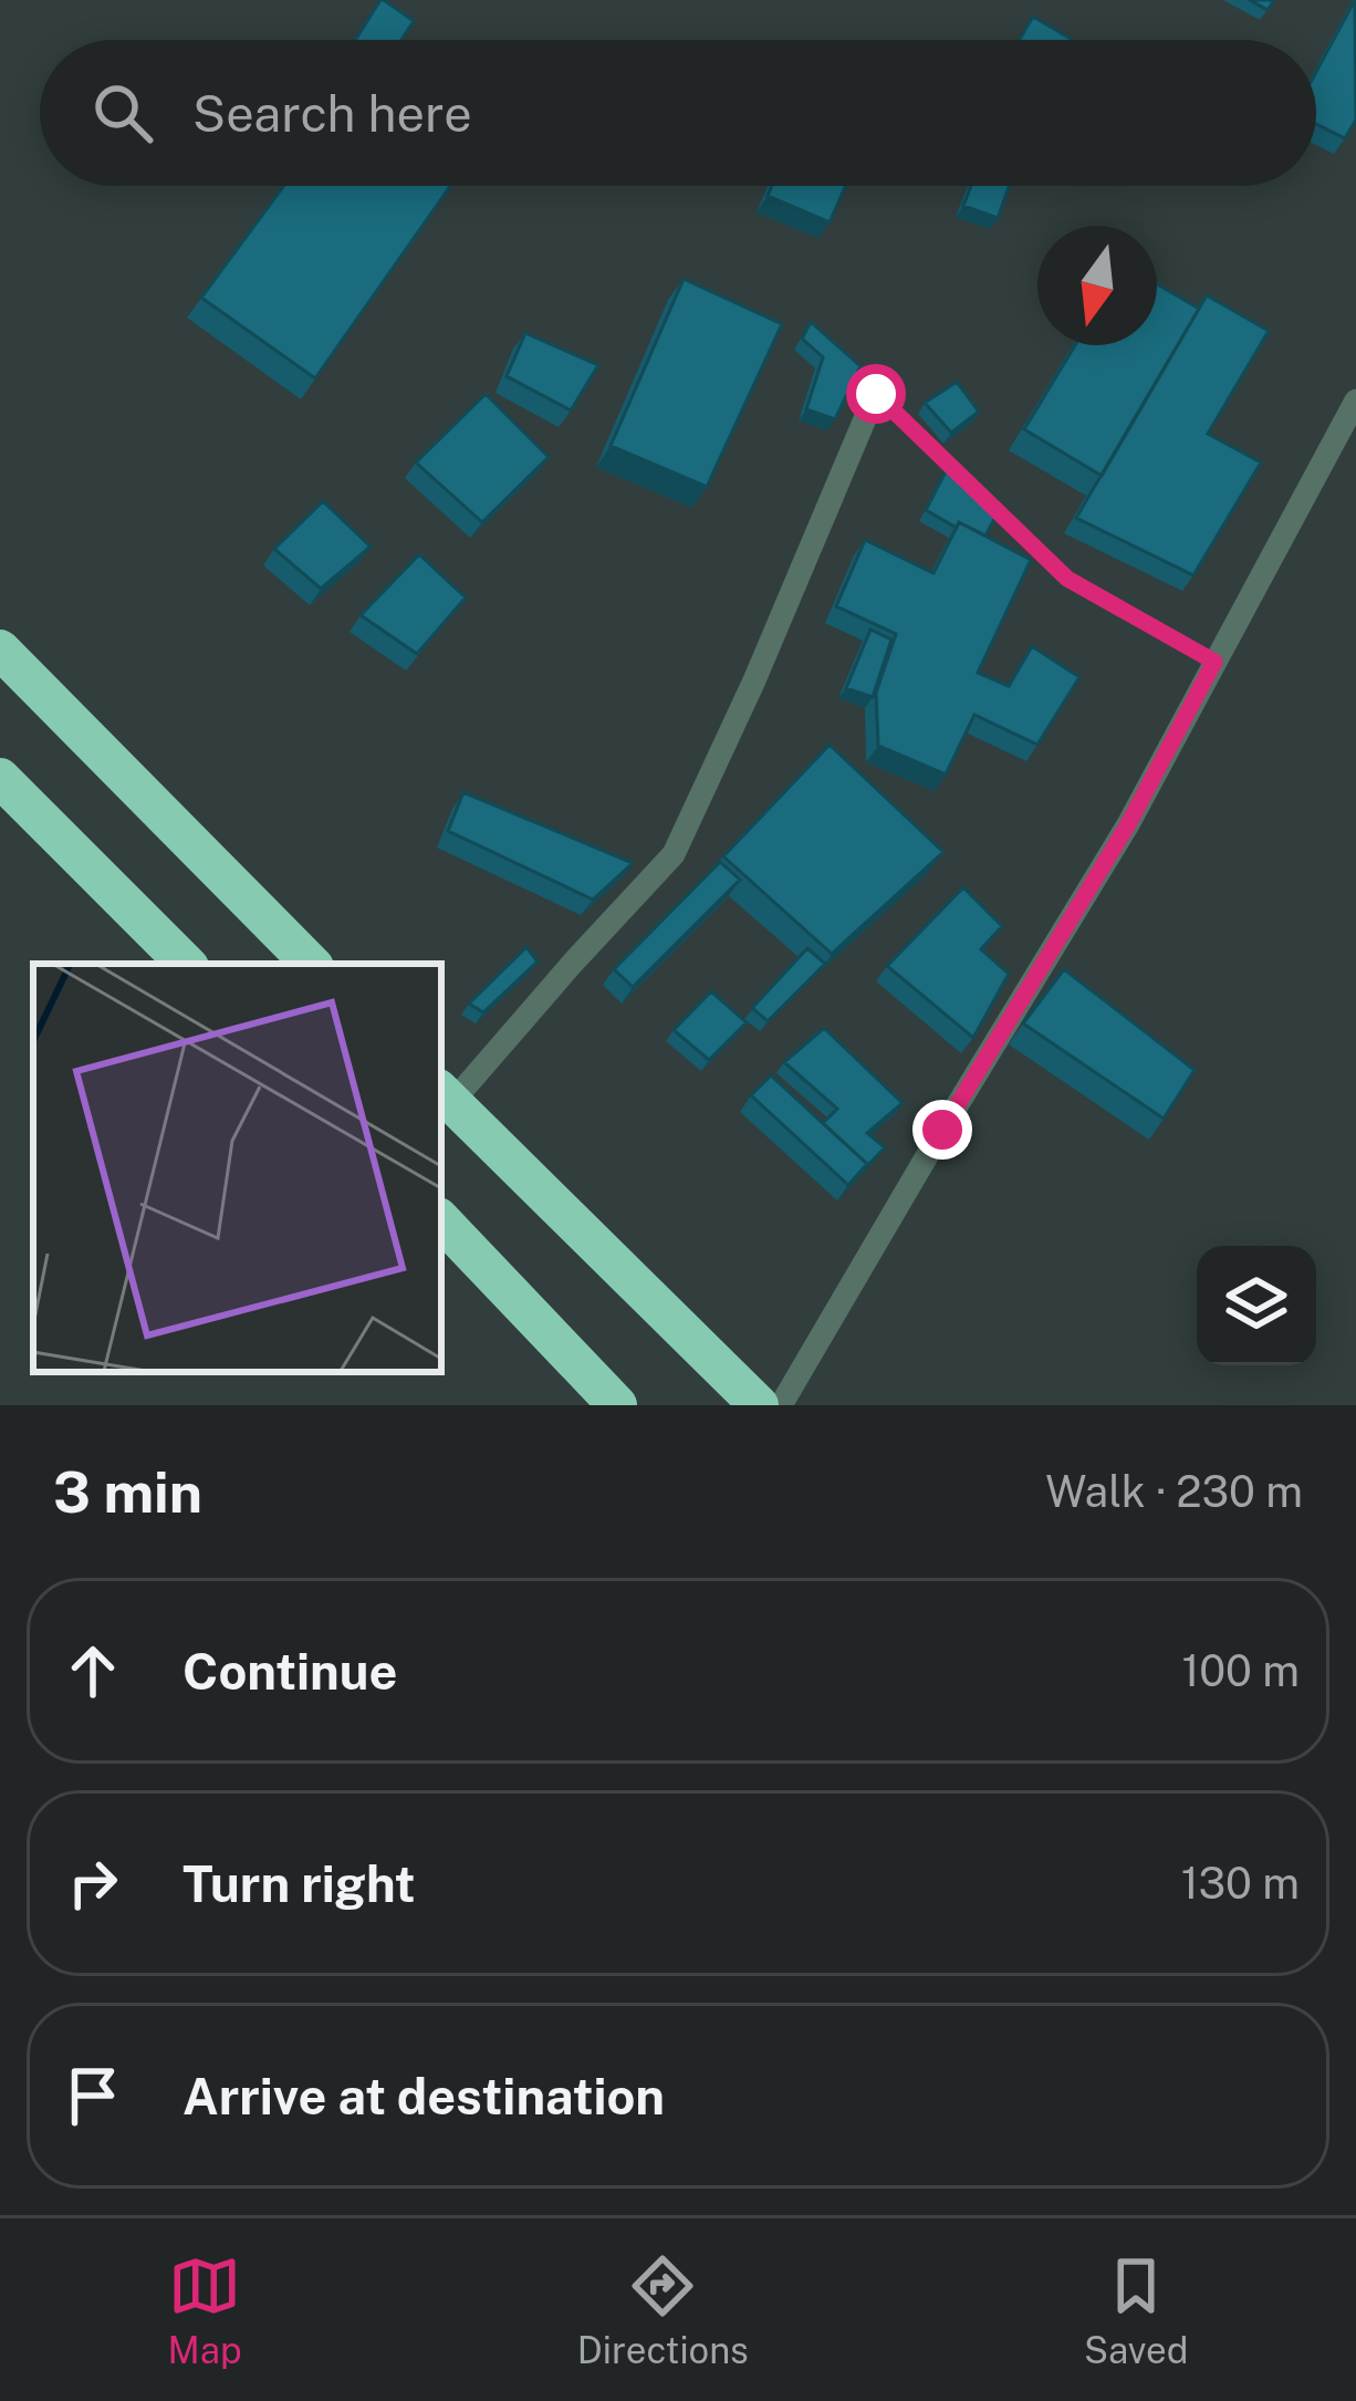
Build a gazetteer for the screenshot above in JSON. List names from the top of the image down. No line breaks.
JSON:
{"north":"bottom","page":{"search":"Search here","heading":["3 min","Walk · 230 m"],"list":[["Continue","100 m"],["Turn right","130 m"],"Arrive at destination"],"nav":["Map","Directions","Saved"]}}
